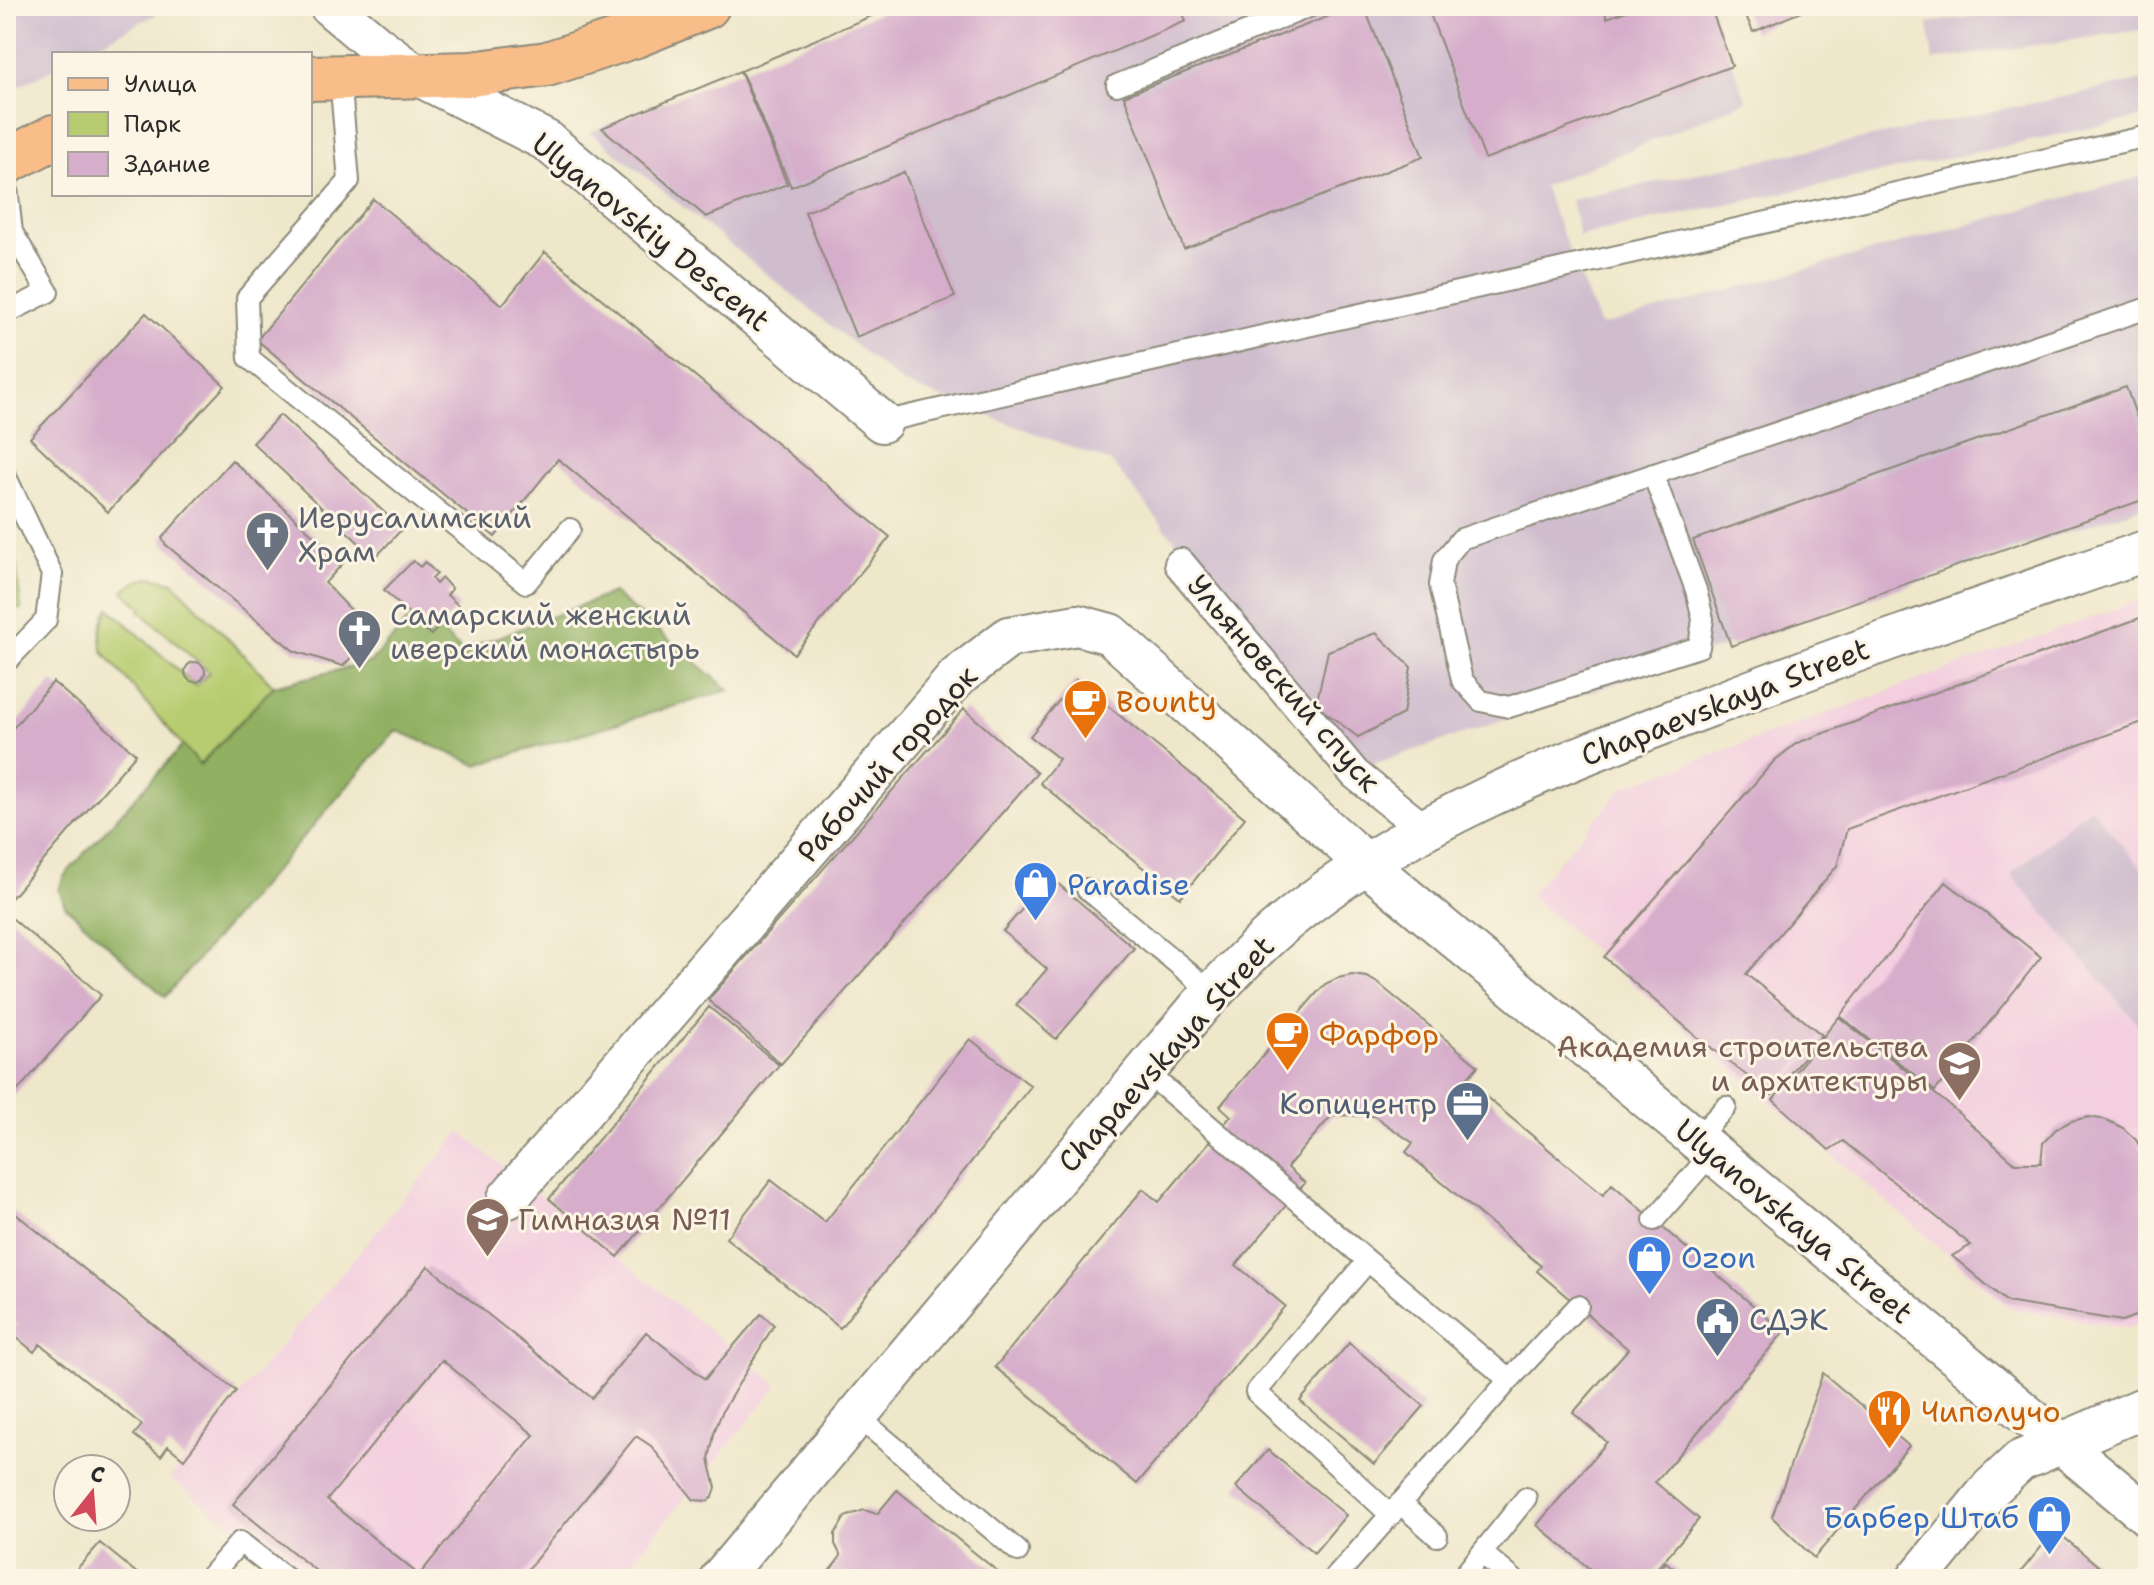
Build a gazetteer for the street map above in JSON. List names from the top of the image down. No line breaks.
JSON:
{"streets":{"street":["Ulyanovskiy Descent","Ульяновский спуск","Chapaevskaya Street","Рабочий городок","Ulyanovskaya Street"]},"crossings":[["Ульяновский спуск","Chapaevskaya Street"],["Chapaevskaya Street","Рабочий городок"],["Chapaevskaya Street","Ulyanovskaya Street"],["Рабочий городок","Ulyanovskaya Street"]],"places":{"church":["Иерусалимский Храм","Самарский женский иверский монастырь"],"cafe":["Bounty","Фарфор"],"shop":["Paradise","Ozon","Барбер Штаб"],"school or university":["Академия строительства и архитектуры","Гимназия №11"],"office":["Копицентр"],"public building":["СДЭК"],"restaurant":["Чиполучо"]},"legend":["Улица","Парк","Здание"],"north":"top"}
